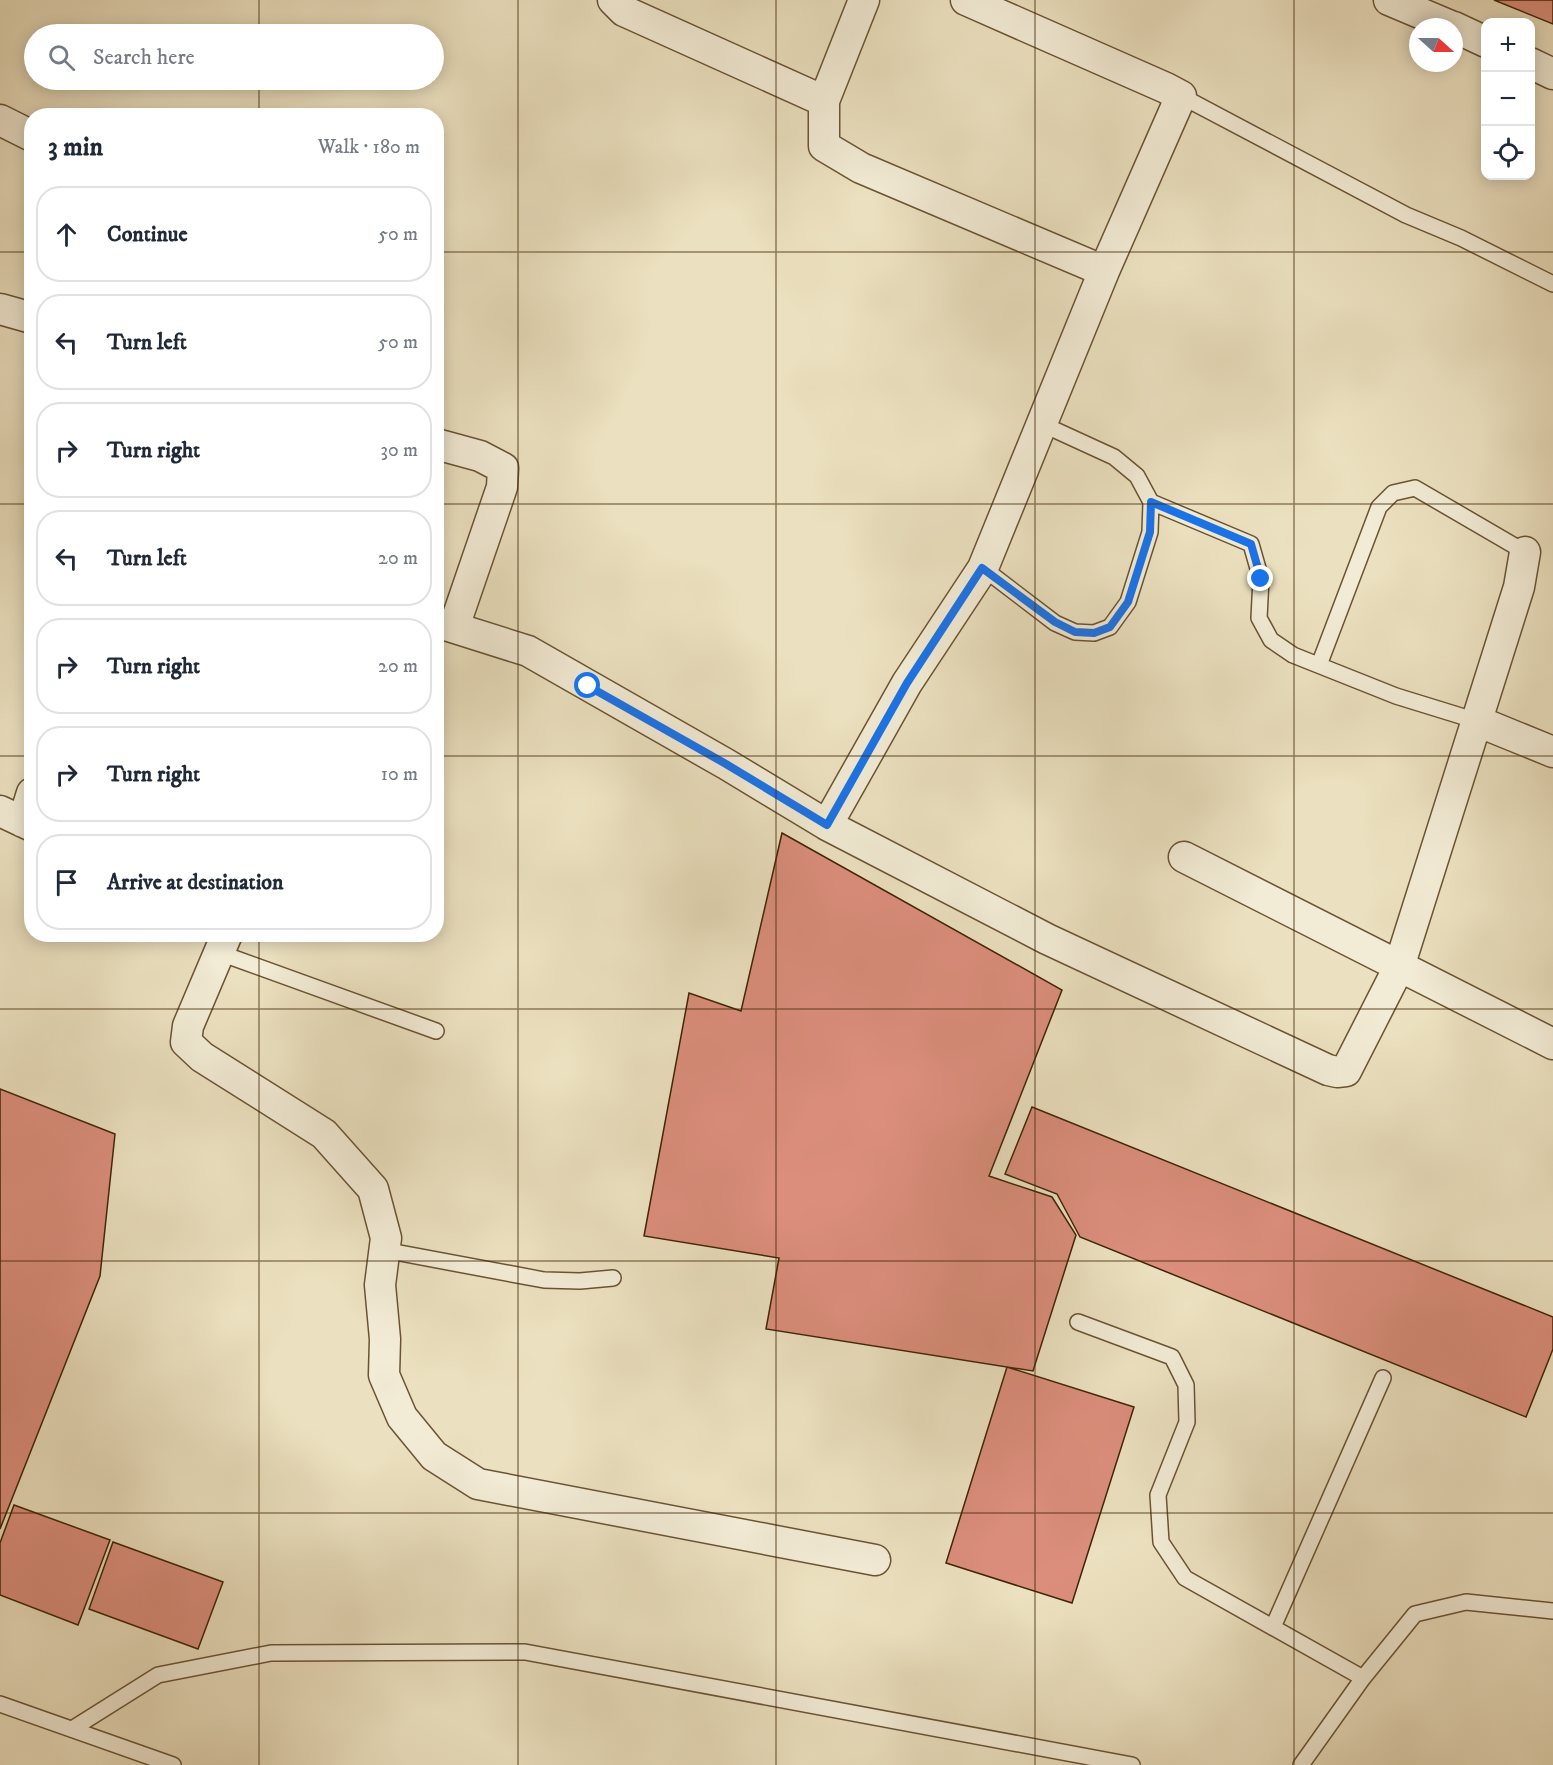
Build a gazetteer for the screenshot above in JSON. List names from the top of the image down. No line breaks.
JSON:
{"north":"right","page":{"map_buttons":["+","−"],"search":"Search here","heading":["3 min","Walk · 180 m"],"list":[["Continue","50 m"],["Turn left","50 m"],["Turn right","30 m"],["Turn left","20 m"],["Turn right","20 m"],["Turn right","10 m"],"Arrive at destination"]}}
